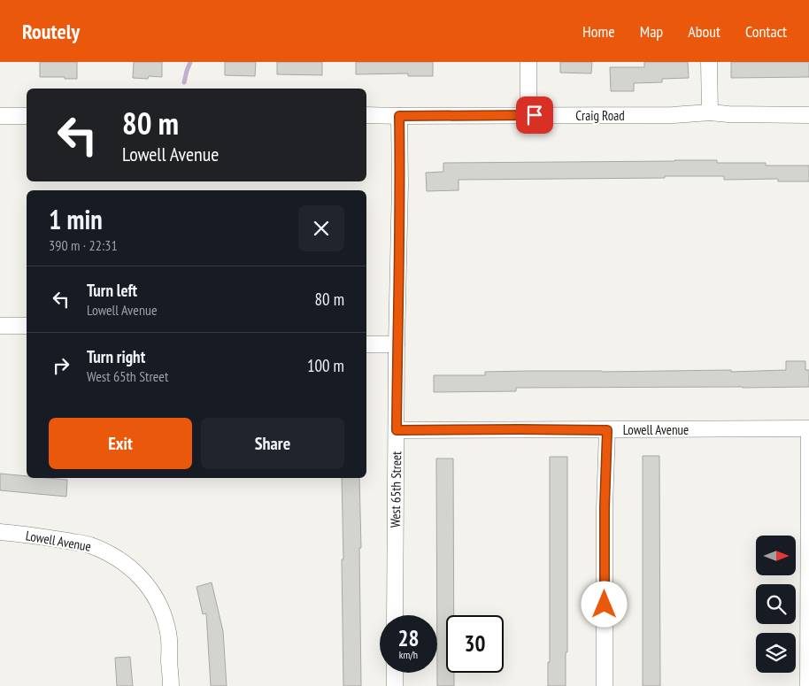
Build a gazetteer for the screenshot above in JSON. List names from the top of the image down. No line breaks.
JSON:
{"streets":{"street":["Craig Road","Lowell Avenue","West 65th Street"]},"crossings":[["Craig Road","West 65th Street"],["Lowell Avenue","West 65th Street"]],"north":"right","page":{"header":"Routely","nav":["Home","Map","About","Contact"],"turn":["80 m","Lowell Avenue"],"heading":["1 min","390 m · 22:31"],"list":[{"name":"Turn left","note":"Lowell Avenue","value":"80 m"},{"name":"Turn right","note":"West 65th Street","value":"100 m"}],"buttons":["Exit","Share"],"speed":"28 km/h","limit":"30"}}
